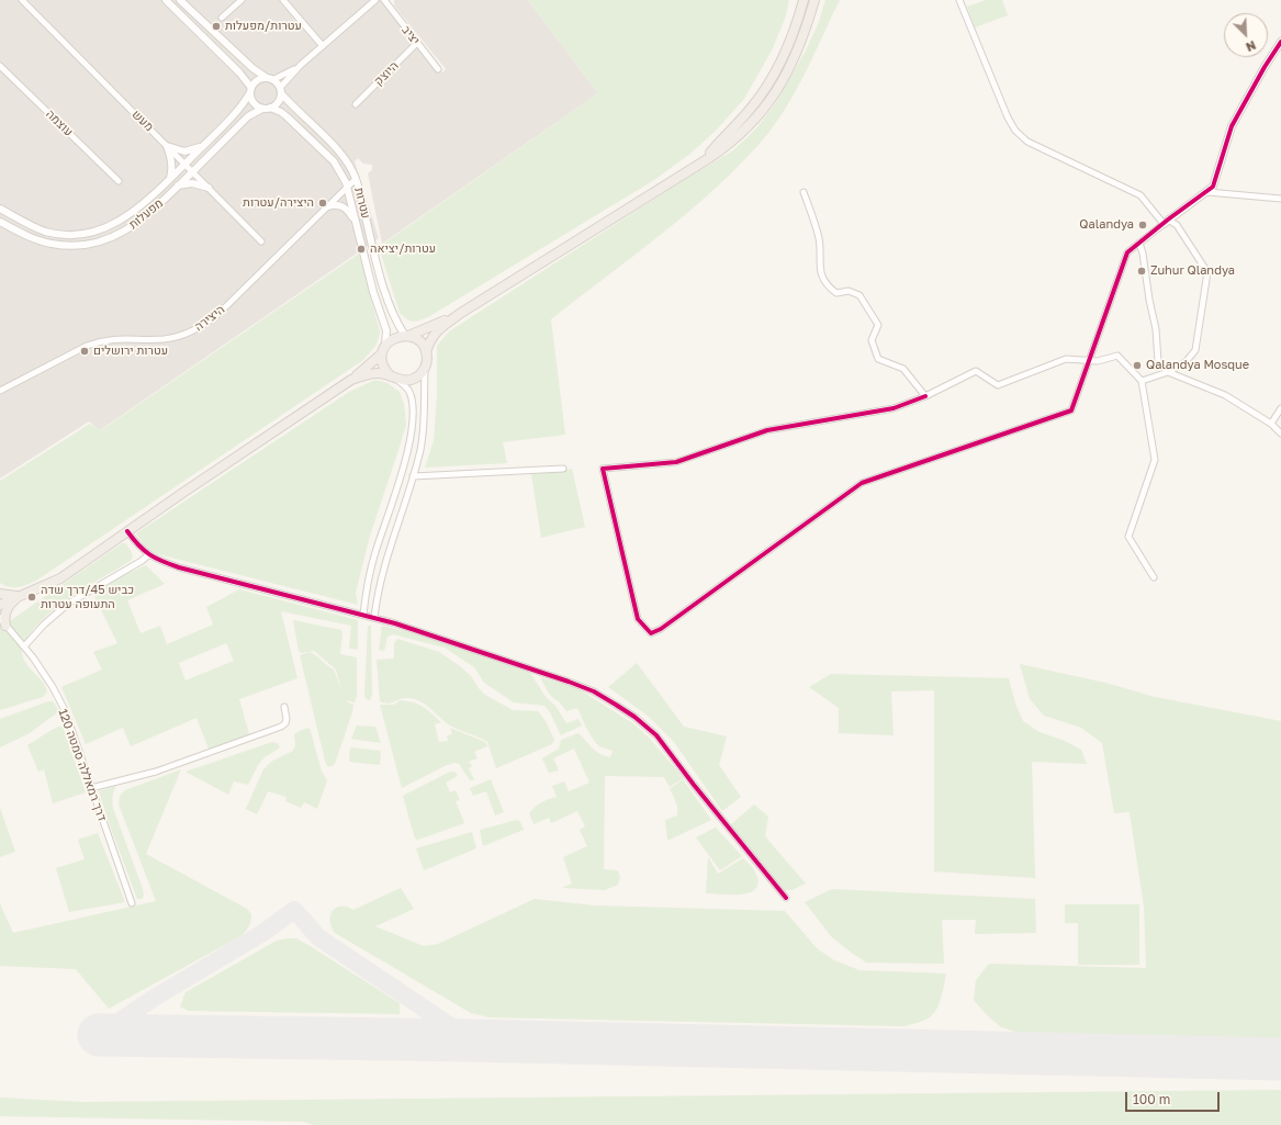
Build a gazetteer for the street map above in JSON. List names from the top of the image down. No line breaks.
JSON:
{"streets":{"street":["יציב","היוצק","מעש","עוצמה","עטרות","מפעלות","היצירה","דרך רמאללה סמטה 120"]},"crossings":[["יציב","היוצק"],["מעש","מפעלות"],["עטרות","מפעלות"],["עטרות","היצירה"]],"places":["עטרות/מפעלות","היצירה/עטרות","Qalandya","עטרות/יציאה","Zuhur Qlandya","עטרות ירושלים","Qalandya Mosque","כביש 45/דרך שדה התעופה עטרות"],"scale_bar":"100 m","north":"bottom right"}
